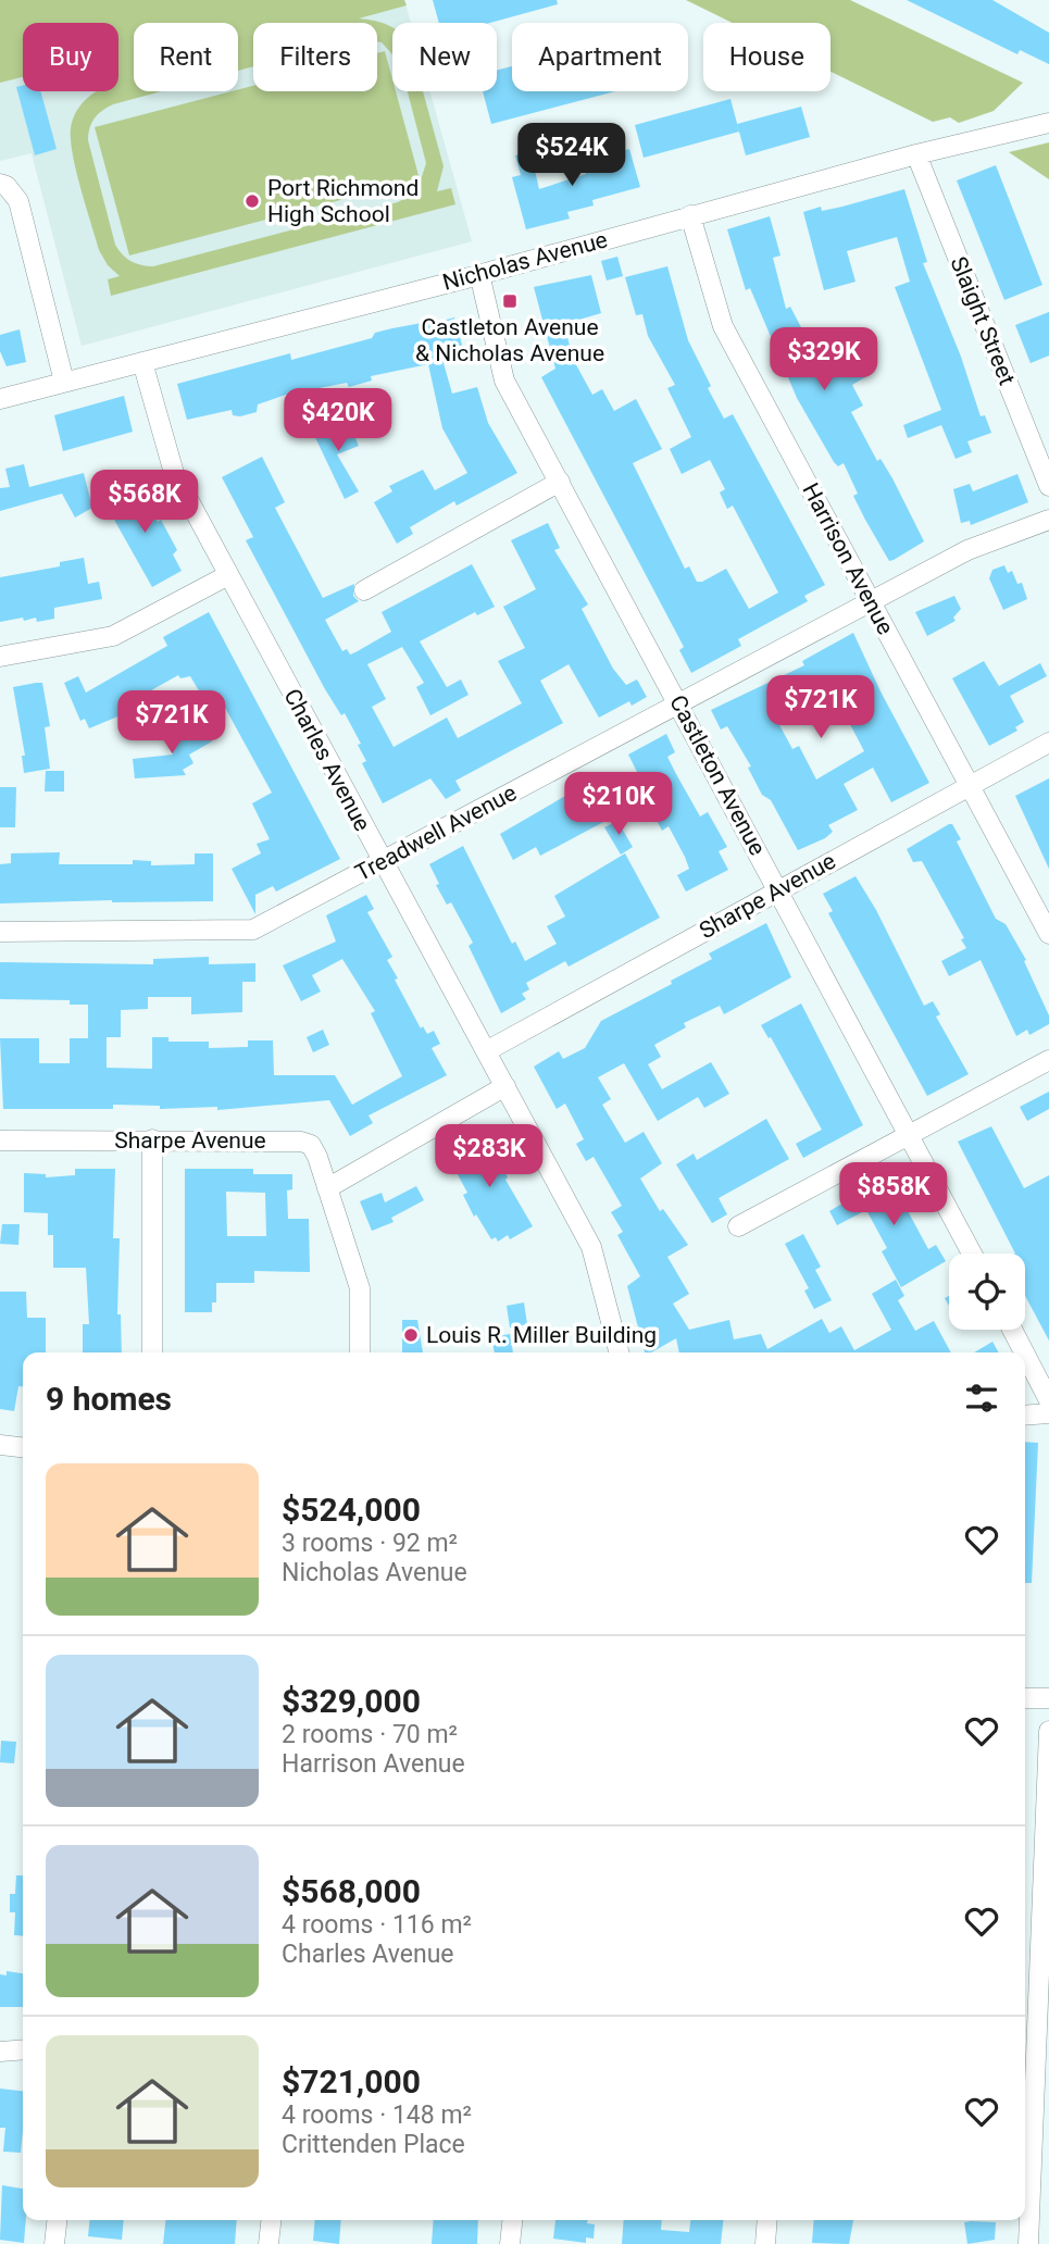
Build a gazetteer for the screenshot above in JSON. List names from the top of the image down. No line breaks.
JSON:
{"streets":{"street":["Nicholas Avenue","Slaight Street","Harrison Avenue","Charles Avenue","Castleton Avenue","Treadwell Avenue","Sharpe Avenue"]},"crossings":[["Nicholas Avenue","Slaight Street"],["Nicholas Avenue","Harrison Avenue"],["Nicholas Avenue","Charles Avenue"],["Nicholas Avenue","Castleton Avenue"],["Harrison Avenue","Treadwell Avenue"],["Harrison Avenue","Sharpe Avenue"],["Charles Avenue","Treadwell Avenue"],["Charles Avenue","Sharpe Avenue"],["Castleton Avenue","Treadwell Avenue"],["Castleton Avenue","Sharpe Avenue"]],"places":{"other":["Port Richmond High School","Louis R. Miller Building"],"transit":["Castleton Avenue & Nicholas Avenue"]},"page":{"chip":["Buy","Rent","Filters","New","Apartment","House"],"price":["$524K","$329K","$420K","$568K","$721K","$721K","$210K","$283K","$858K"],"heading":"9 homes","list":[{"name":"$524,000","note":"3 rooms · 92 m² · Nicholas Avenue"},{"name":"$329,000","note":"2 rooms · 70 m² · Harrison Avenue"},{"name":"$568,000","note":"4 rooms · 116 m² · Charles Avenue"},{"name":"$721,000","note":"4 rooms · 148 m² · Crittenden Place"}]}}
